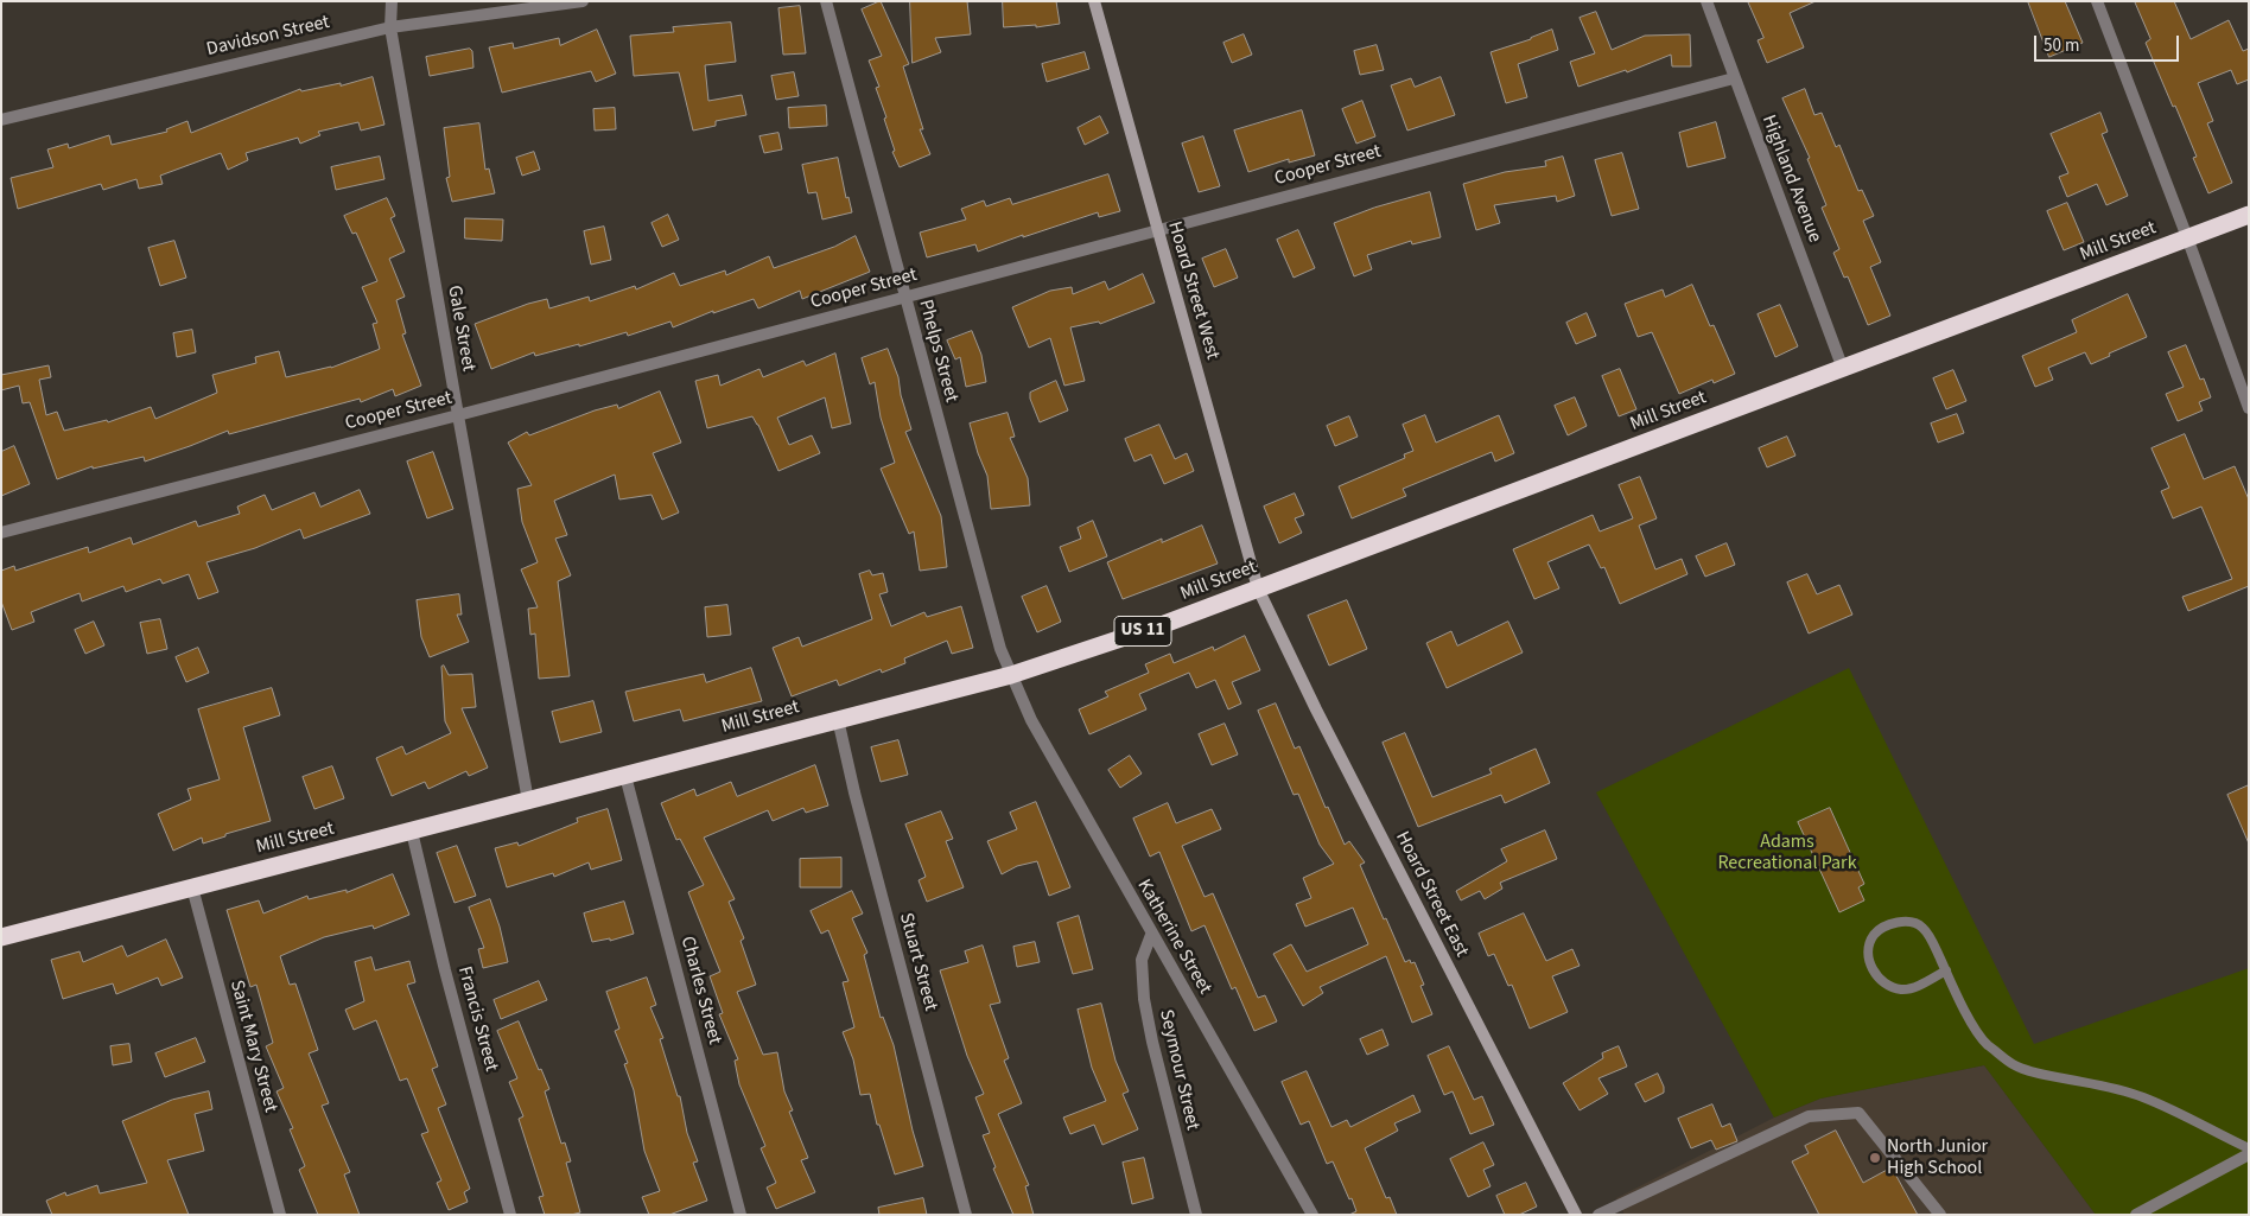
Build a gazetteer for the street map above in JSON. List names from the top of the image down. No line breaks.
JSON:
{"streets":{"highway":["Mill Street","US 11"],"street":["Davidson Street","Cooper Street","Highland Avenue","Hoard Street West","Gale Street","Phelps Street","Hoard Street East","Katherine Street","Stuart Street","Charles Street","Francis Street","Saint Mary Street","Seymour Street"]},"crossings":[["Davidson Street","Gale Street"],["Cooper Street","Highland Avenue"],["Cooper Street","Hoard Street West"],["Cooper Street","Gale Street"],["Cooper Street","Phelps Street"],["Highland Avenue","Mill Street"],["Mill Street","Hoard Street West"],["Mill Street","Gale Street"],["Mill Street","Phelps Street"],["Mill Street","Hoard Street East"],["Mill Street","Katherine Street"],["Mill Street","Stuart Street"],["Mill Street","Charles Street"],["Mill Street","Francis Street"],["Mill Street","Saint Mary Street"],["Hoard Street West","Hoard Street East"],["Phelps Street","Katherine Street"],["Katherine Street","Seymour Street"]],"parks":["Adams Recreational Park"],"places":["North Junior High School"],"scale_bar":"50 m"}
